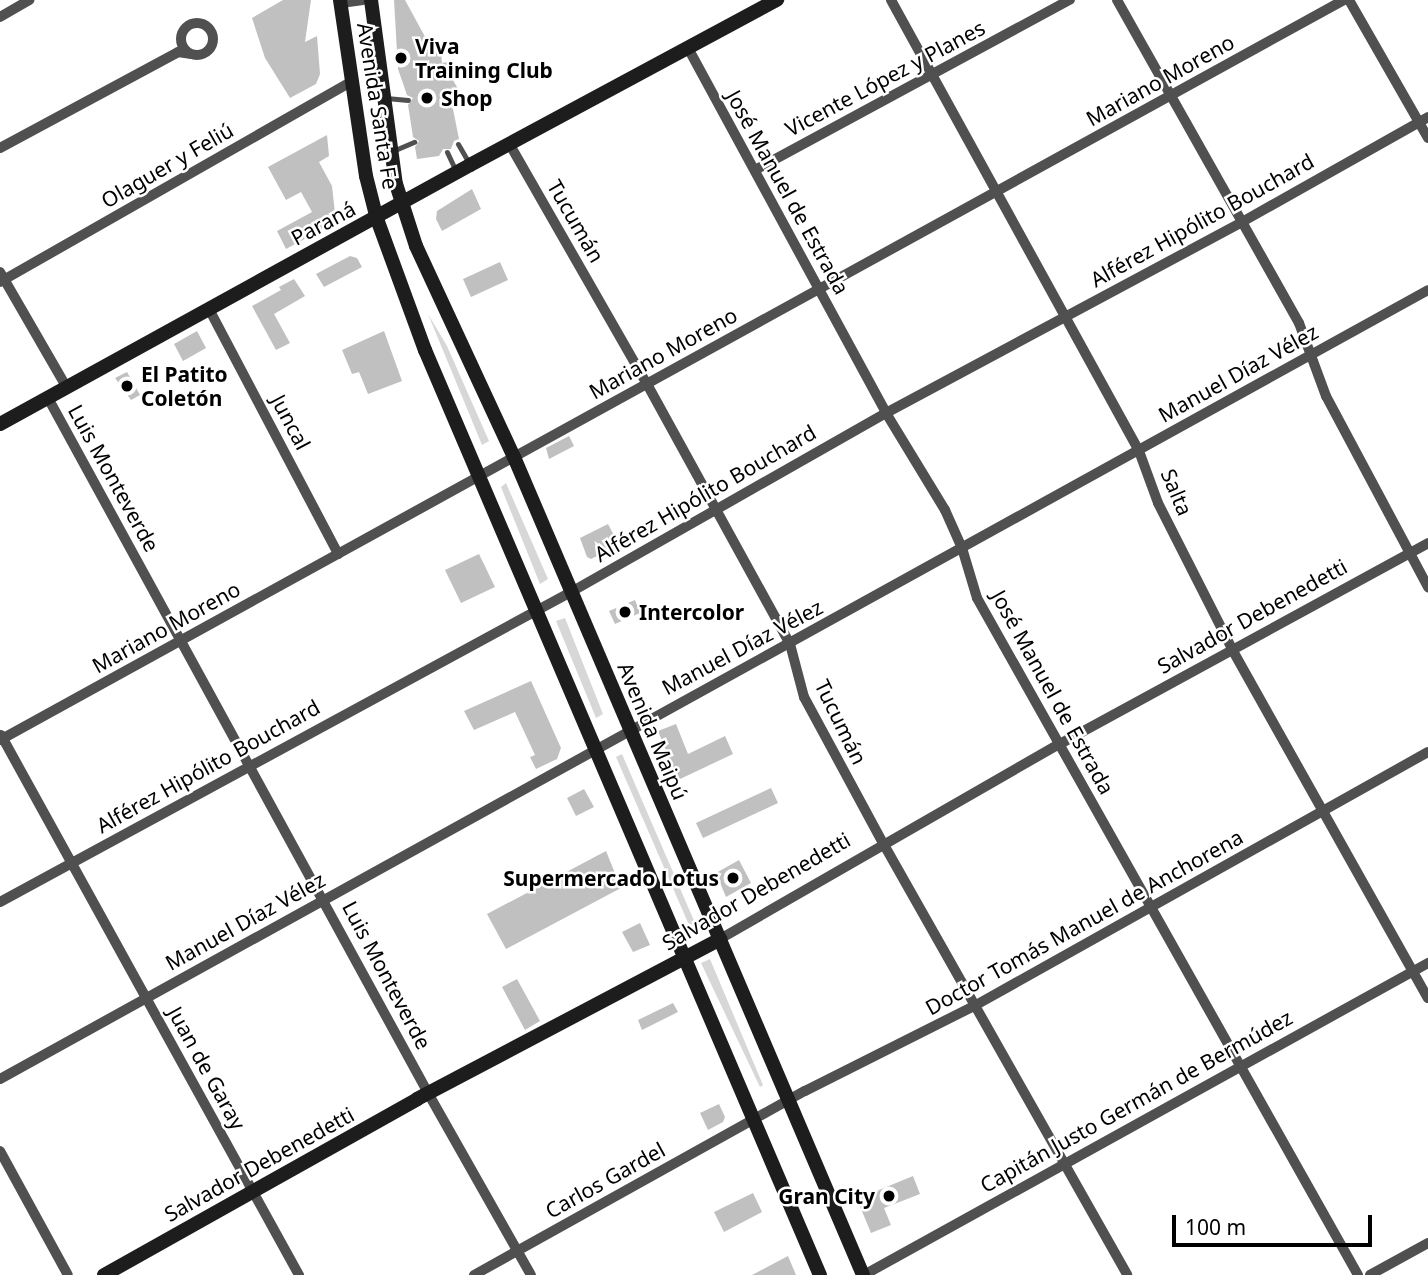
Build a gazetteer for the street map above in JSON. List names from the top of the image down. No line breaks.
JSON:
{"streets":{"main road":["Avenida Santa Fe","Paraná","Salvador Debenedetti","Avenida Maipú"],"street":["Vicente López y Planes","Mariano Moreno","Olaguer y Feliú","José Manuel de Estrada","Alférez Hipólito Bouchard","Tucumán","Manuel Díaz Vélez","Juncal","Luis Monteverde","Salta","Doctor Tomás Manuel de Anchorena","Juan de Garay","Capitán Justo Germán de Bermúdez","Carlos Gardel"]},"crossings":[["Vicente López y Planes","José Manuel de Estrada"],["Vicente López y Planes","Salta"],["Mariano Moreno","José Manuel de Estrada"],["Mariano Moreno","Tucumán"],["Mariano Moreno","Juncal"],["Mariano Moreno","Luis Monteverde"],["Mariano Moreno","Salta"],["Mariano Moreno","Avenida Maipú"],["Mariano Moreno","Juan de Garay"],["Avenida Santa Fe","Olaguer y Feliú"],["Avenida Santa Fe","Paraná"],["Avenida Santa Fe","Avenida Maipú"],["José Manuel de Estrada","Alférez Hipólito Bouchard"],["José Manuel de Estrada","Paraná"],["José Manuel de Estrada","Manuel Díaz Vélez"],["José Manuel de Estrada","Salvador Debenedetti"],["José Manuel de Estrada","Doctor Tomás Manuel de Anchorena"],["José Manuel de Estrada","Capitán Justo Germán de Bermúdez"],["Alférez Hipólito Bouchard","Tucumán"],["Alférez Hipólito Bouchard","Luis Monteverde"],["Alférez Hipólito Bouchard","Salta"],["Alférez Hipólito Bouchard","Avenida Maipú"],["Alférez Hipólito Bouchard","Juan de Garay"],["Tucumán","Paraná"],["Tucumán","Manuel Díaz Vélez"],["Tucumán","Salvador Debenedetti"],["Tucumán","Doctor Tomás Manuel de Anchorena"],["Tucumán","Capitán Justo Germán de Bermúdez"],["Paraná","Juncal"],["Paraná","Luis Monteverde"],["Paraná","Avenida Maipú"],["Manuel Díaz Vélez","Luis Monteverde"],["Manuel Díaz Vélez","Salta"],["Manuel Díaz Vélez","Avenida Maipú"],["Manuel Díaz Vélez","Juan de Garay"],["Luis Monteverde","Salvador Debenedetti"],["Luis Monteverde","Carlos Gardel"],["Salta","Salvador Debenedetti"],["Salta","Doctor Tomás Manuel de Anchorena"],["Salta","Capitán Justo Germán de Bermúdez"],["Salvador Debenedetti","Avenida Maipú"],["Salvador Debenedetti","Juan de Garay"],["Avenida Maipú","Doctor Tomás Manuel de Anchorena"],["Avenida Maipú","Capitán Justo Germán de Bermúdez"],["Doctor Tomás Manuel de Anchorena","Carlos Gardel"]],"places":["Viva Training Club","Shop","El Patito Coletón","Intercolor","Supermercado Lotus","Gran City"],"scale_bar":"100 m"}
